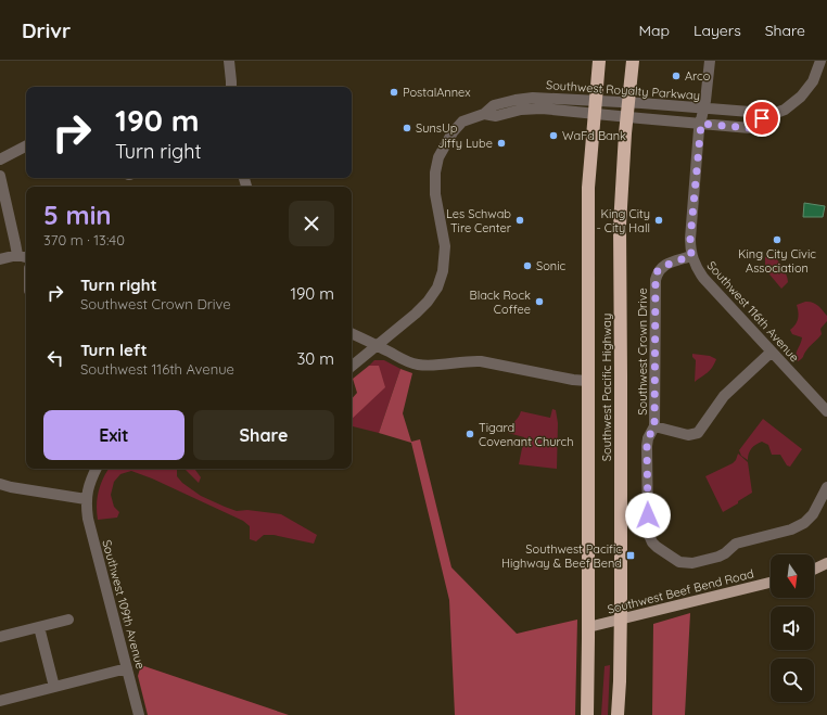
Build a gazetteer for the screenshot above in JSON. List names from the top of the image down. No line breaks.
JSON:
{"streets":{"highway":["Southwest Pacific Highway"],"main road":["Southwest Beef Bend Road"],"street":["Southwest Royalty Parkway","Southwest 116th Avenue","Southwest Crown Drive","Southwest 109th Avenue"]},"crossings":[["Southwest Royalty Parkway","Southwest 116th Avenue"],["Southwest Royalty Parkway","Southwest Pacific Highway"],["Southwest 116th Avenue","Southwest Crown Drive"],["Southwest Pacific Highway","Southwest Beef Bend Road"]],"places":{"other":["Arco","PostalAnnex","SunsUp","WaFd Bank","Jiffy Lube","Les Schwab Tire Center","King City - City Hall","King City Civic Association","Sonic","Black Rock Coffee","Tigard Covenant Church"],"transit":["Southwest Pacific Highway & Beef Bend"]},"north":"bottom","page":{"header":"Drivr","nav":["Map","Layers","Share"],"turn":["190 m","Turn right"],"heading":["5 min","370 m · 13:40"],"list":[{"name":"Turn right","note":"Southwest Crown Drive","value":"190 m"},{"name":"Turn left","note":"Southwest 116th Avenue","value":"30 m"}],"buttons":["Exit","Share"]}}
